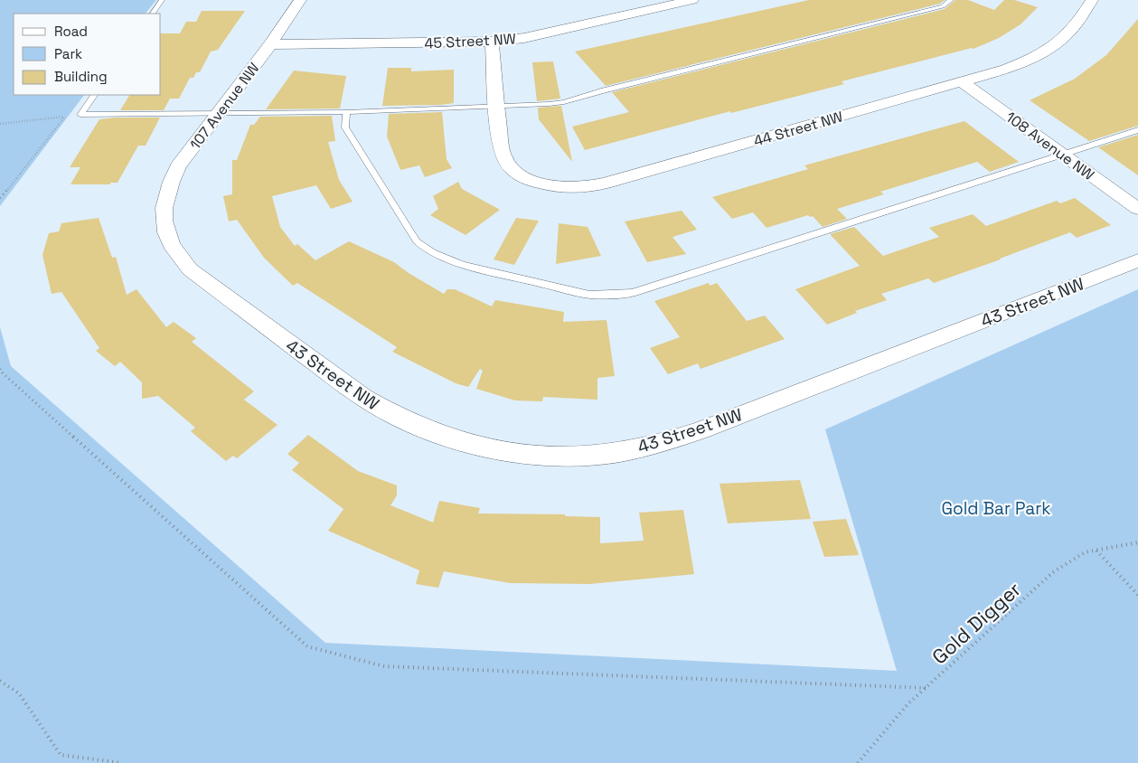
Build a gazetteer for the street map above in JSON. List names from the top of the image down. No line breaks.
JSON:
{"streets":{"street":["45 Street NW","107 Avenue NW","44 Street NW","108 Avenue NW","43 Street NW"],"path":["Gold Digger"]},"crossings":[["45 Street NW","107 Avenue NW"],["45 Street NW","44 Street NW"],["107 Avenue NW","43 Street NW"],["44 Street NW","108 Avenue NW"]],"parks":["Gold Bar Park"],"legend":["Road","Park","Building"]}
